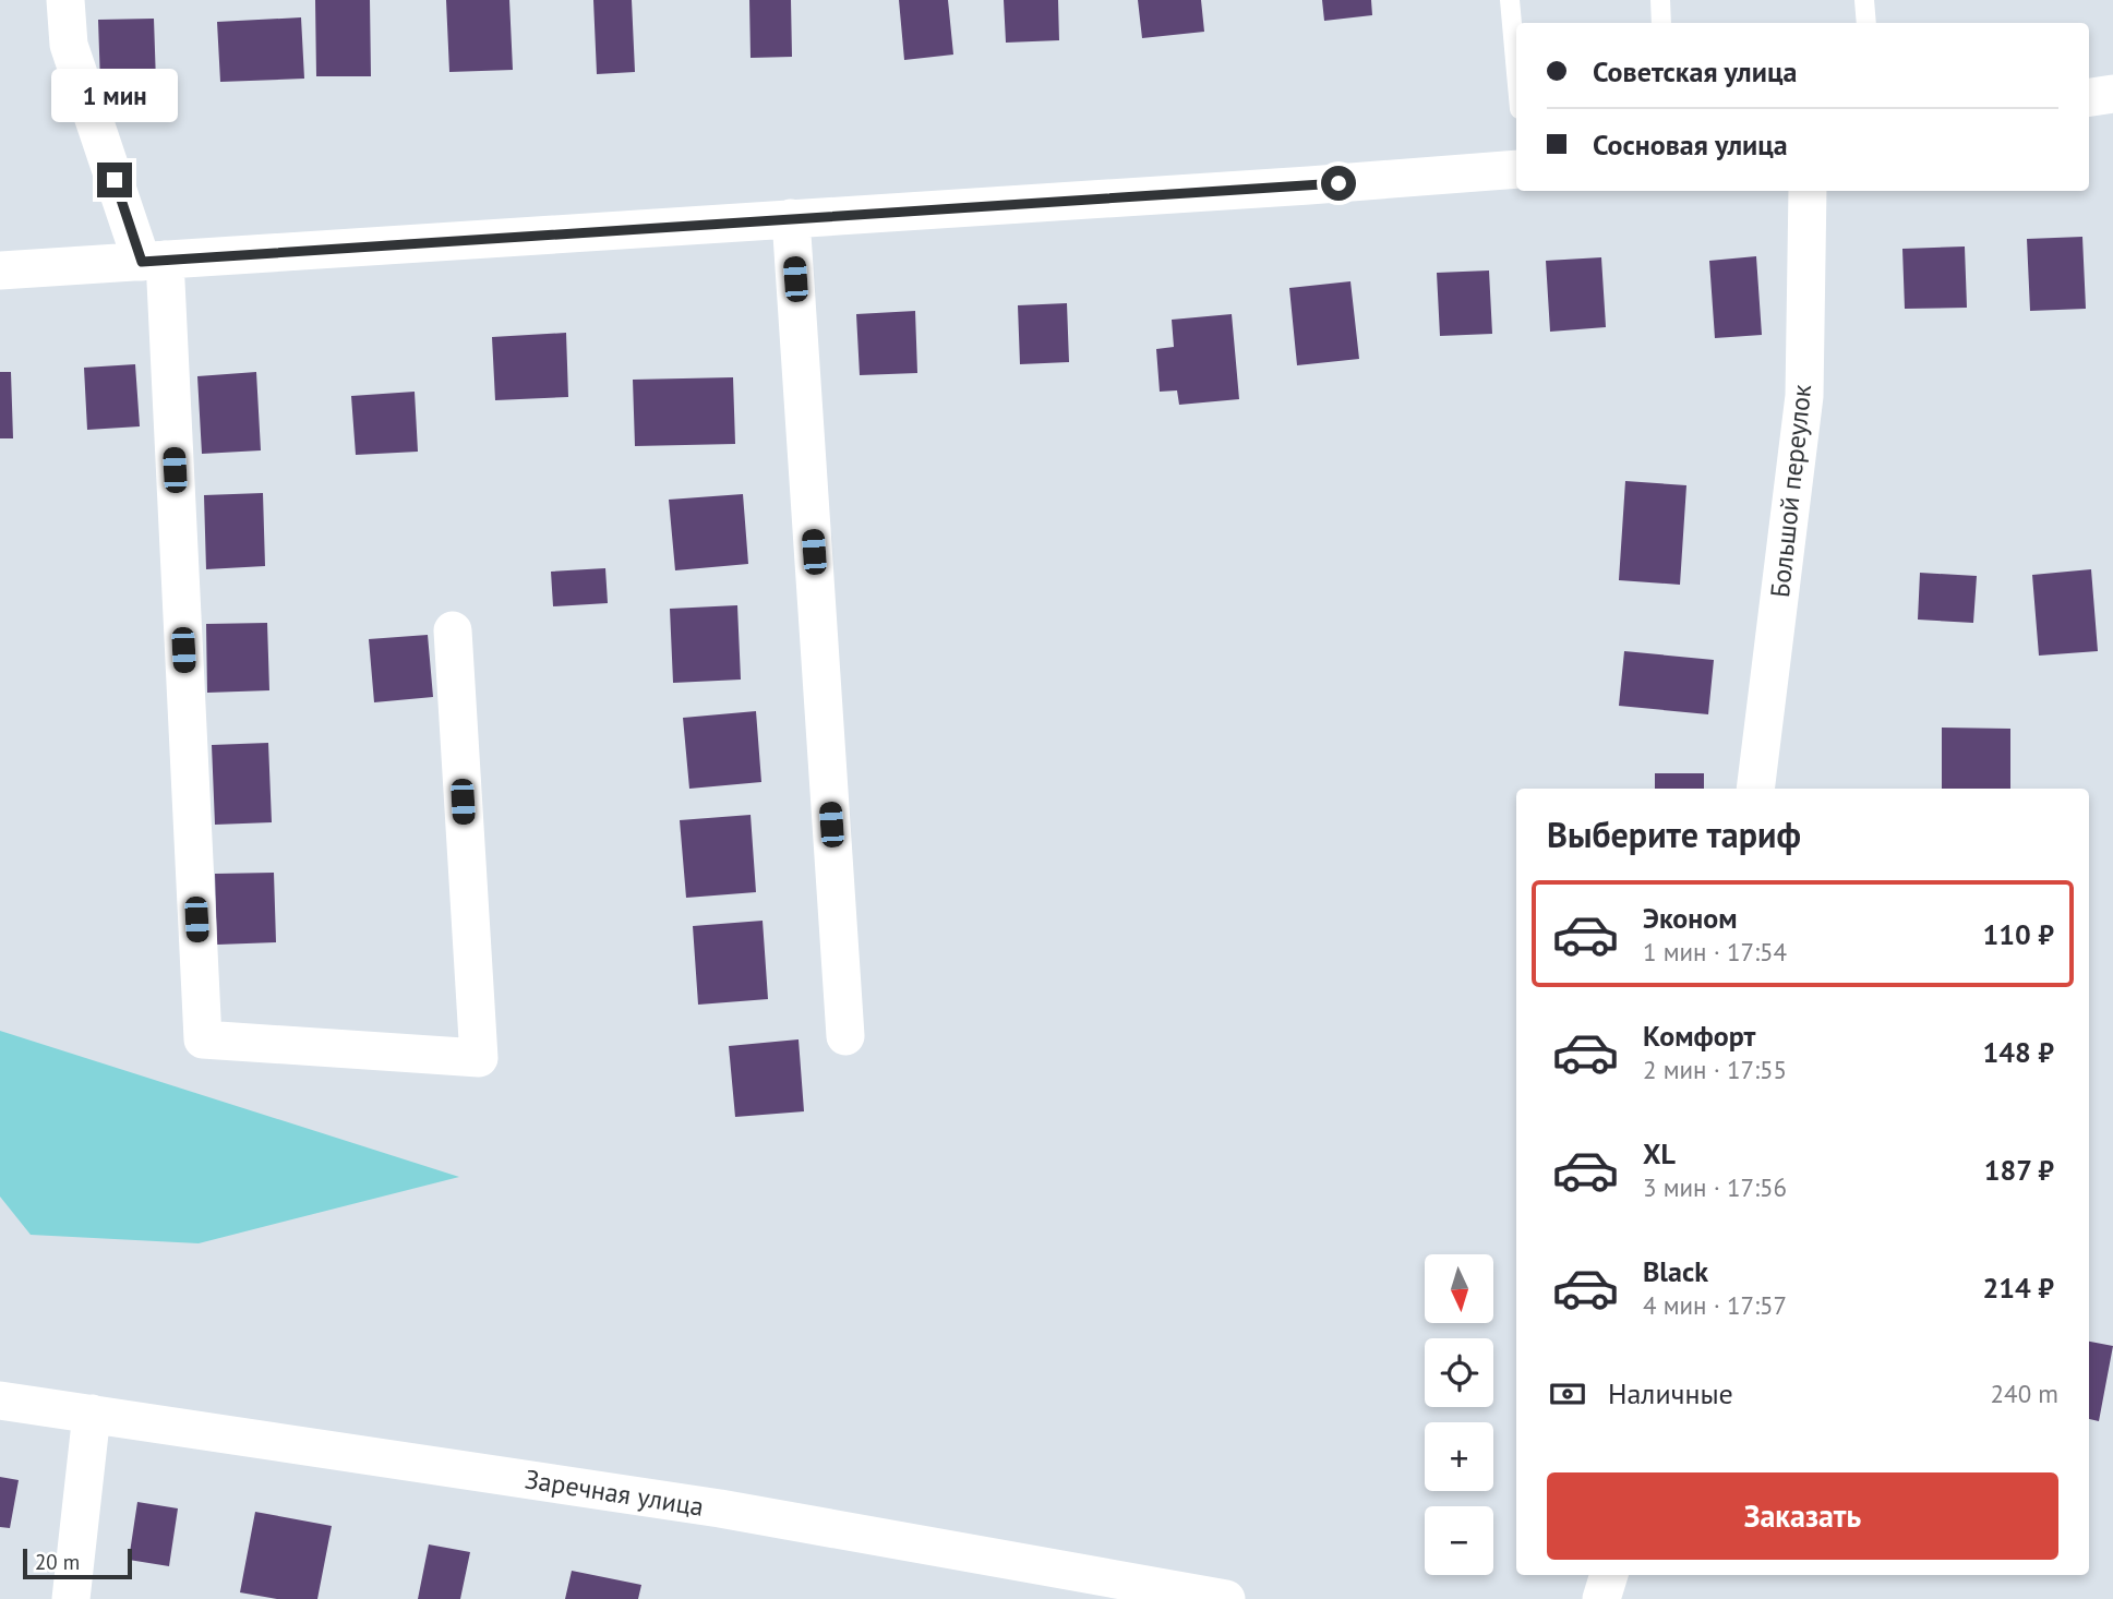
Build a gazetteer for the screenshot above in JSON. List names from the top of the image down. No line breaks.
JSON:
{"streets":{"street":["Большой переулок","Заречная улица"]},"scale_bar":"20 m","north":"bottom","page":{"banner":["Советская улица","Сосновая улица"],"bubble":"1 мин","heading":"Выберите тариф","list":[{"name":"Эконом","note":"1 мин · 17:54","value":"110 ₽"},{"name":"Комфорт","note":"2 мин · 17:55","value":"148 ₽"},{"name":"XL","note":"3 мин · 17:56","value":"187 ₽"},{"name":"Black","note":"4 мин · 17:57","value":"214 ₽"}],"map_buttons":["+","−"],"pay":["Наличные","240 m"],"buttons":"Заказать","scale":"20 m"}}
